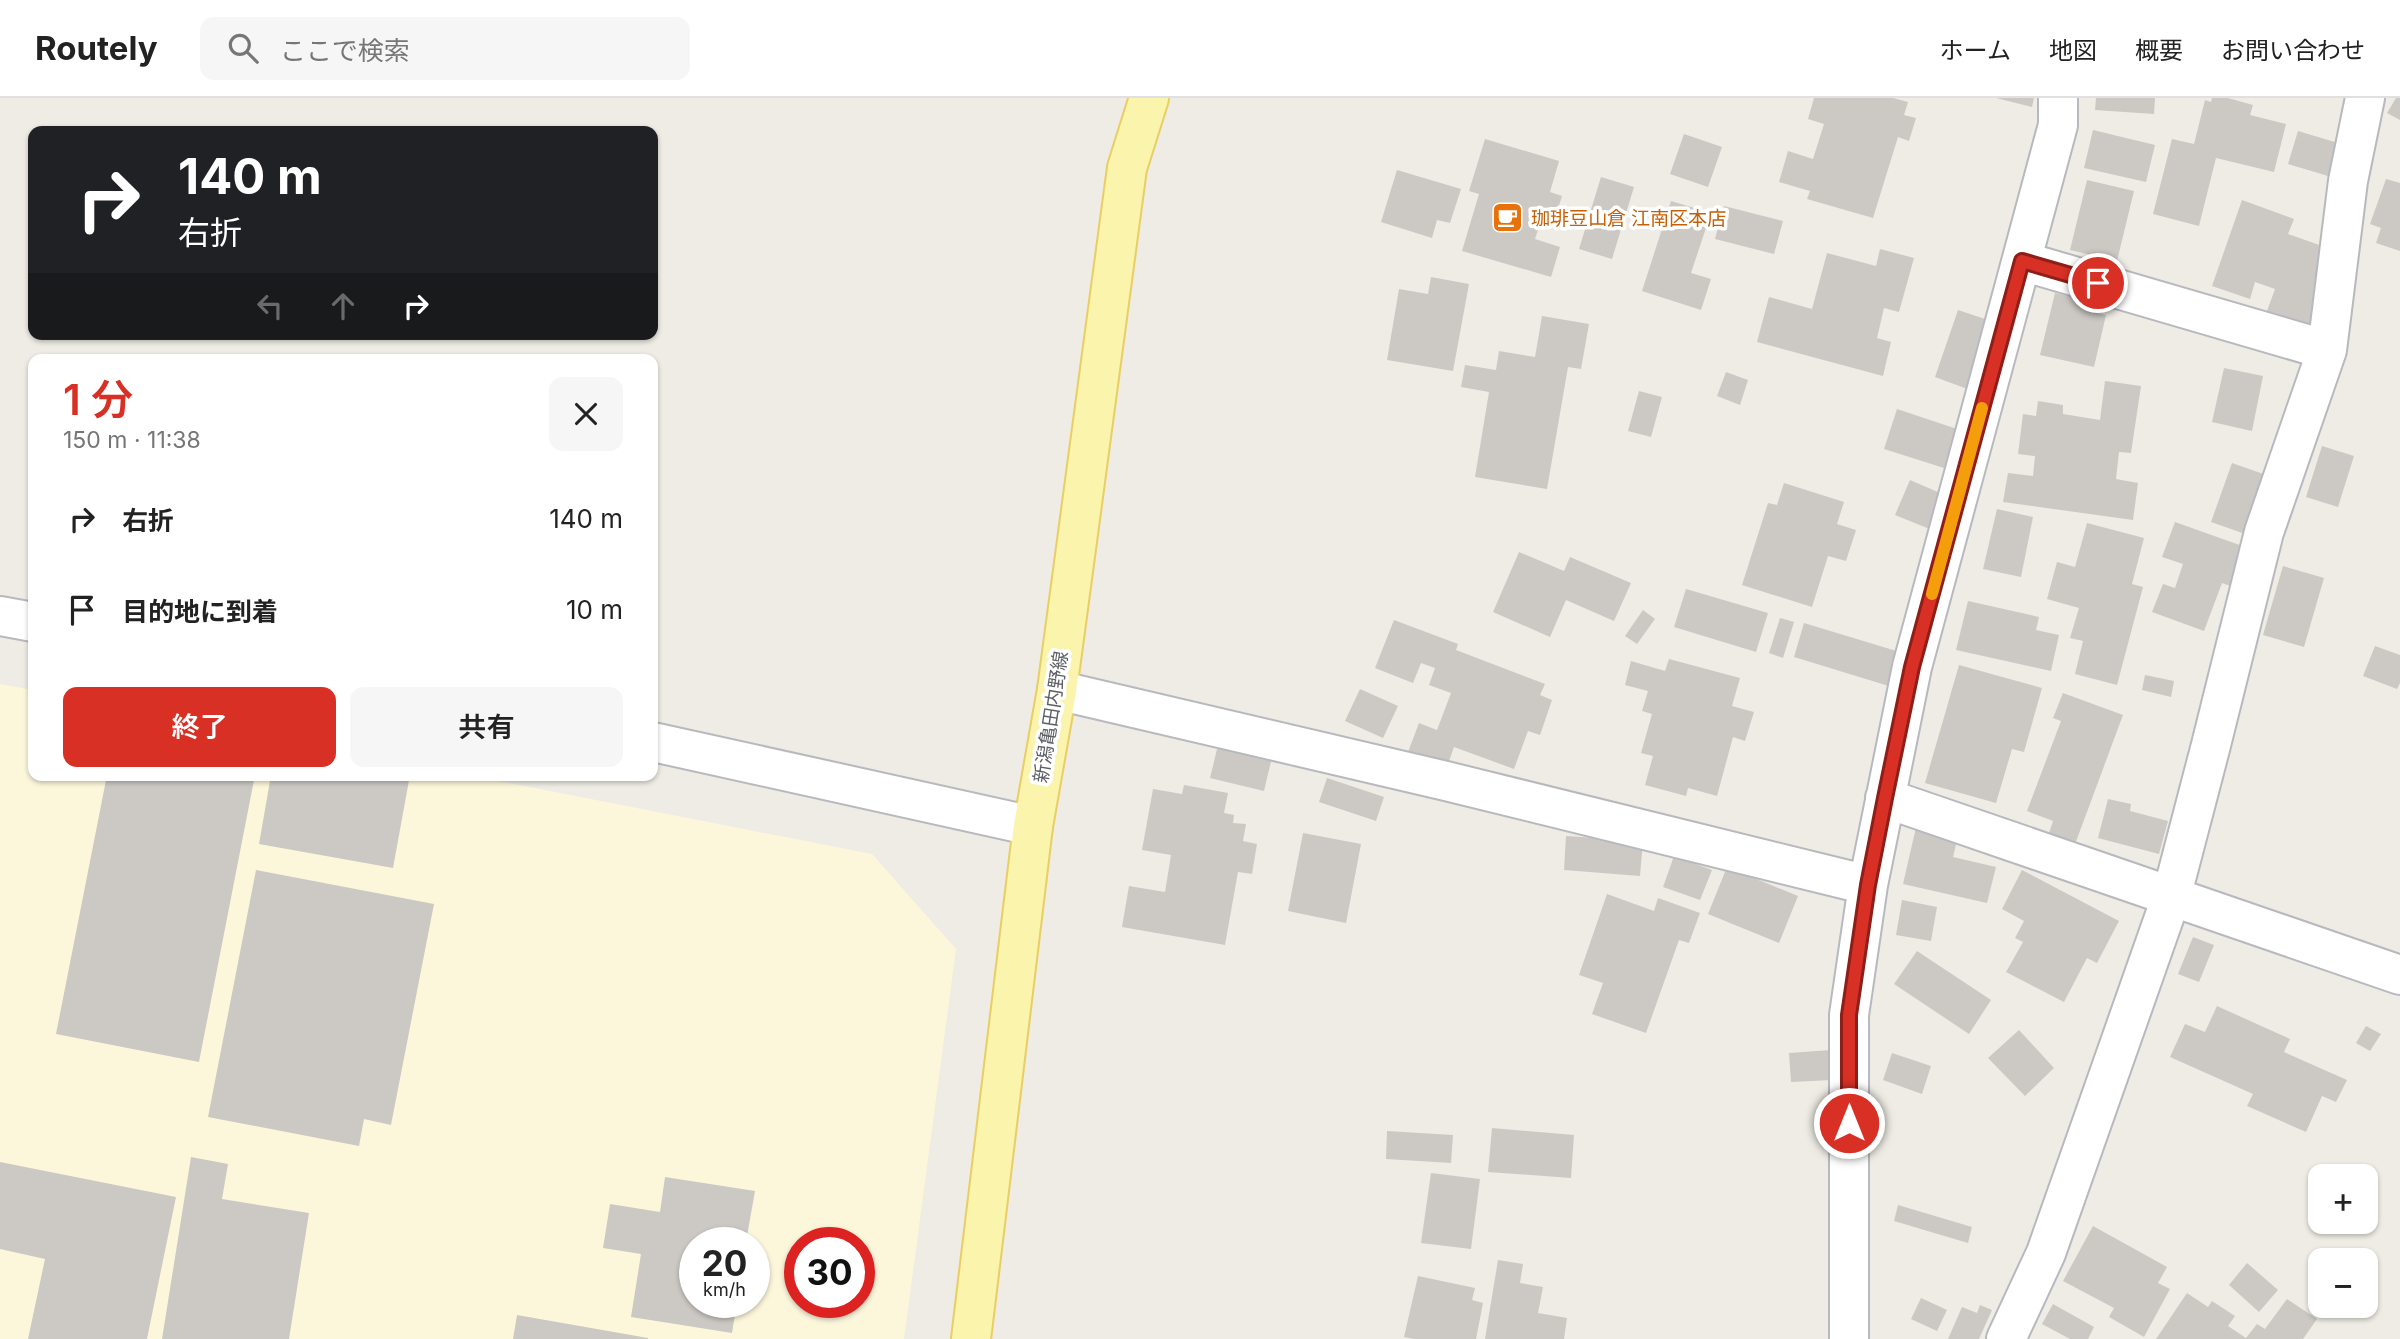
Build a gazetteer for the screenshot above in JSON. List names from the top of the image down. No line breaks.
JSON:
{"streets":{"main road":["新潟亀田内野線"]},"places":{"cafe":["珈琲豆山倉 江南区本店"]},"page":{"header":"Routely","search":"ここで検索","nav":["ホーム","地図","概要","お問い合わせ"],"turn":["140 m","右折"],"heading":["1 分","150 m · 11:38"],"list":[{"name":"右折","value":"140 m"},{"name":"目的地に到着","value":"10 m"}],"buttons":["終了","共有"],"map_buttons":["+","−"],"speed":"20 km/h","limit":"30"}}
